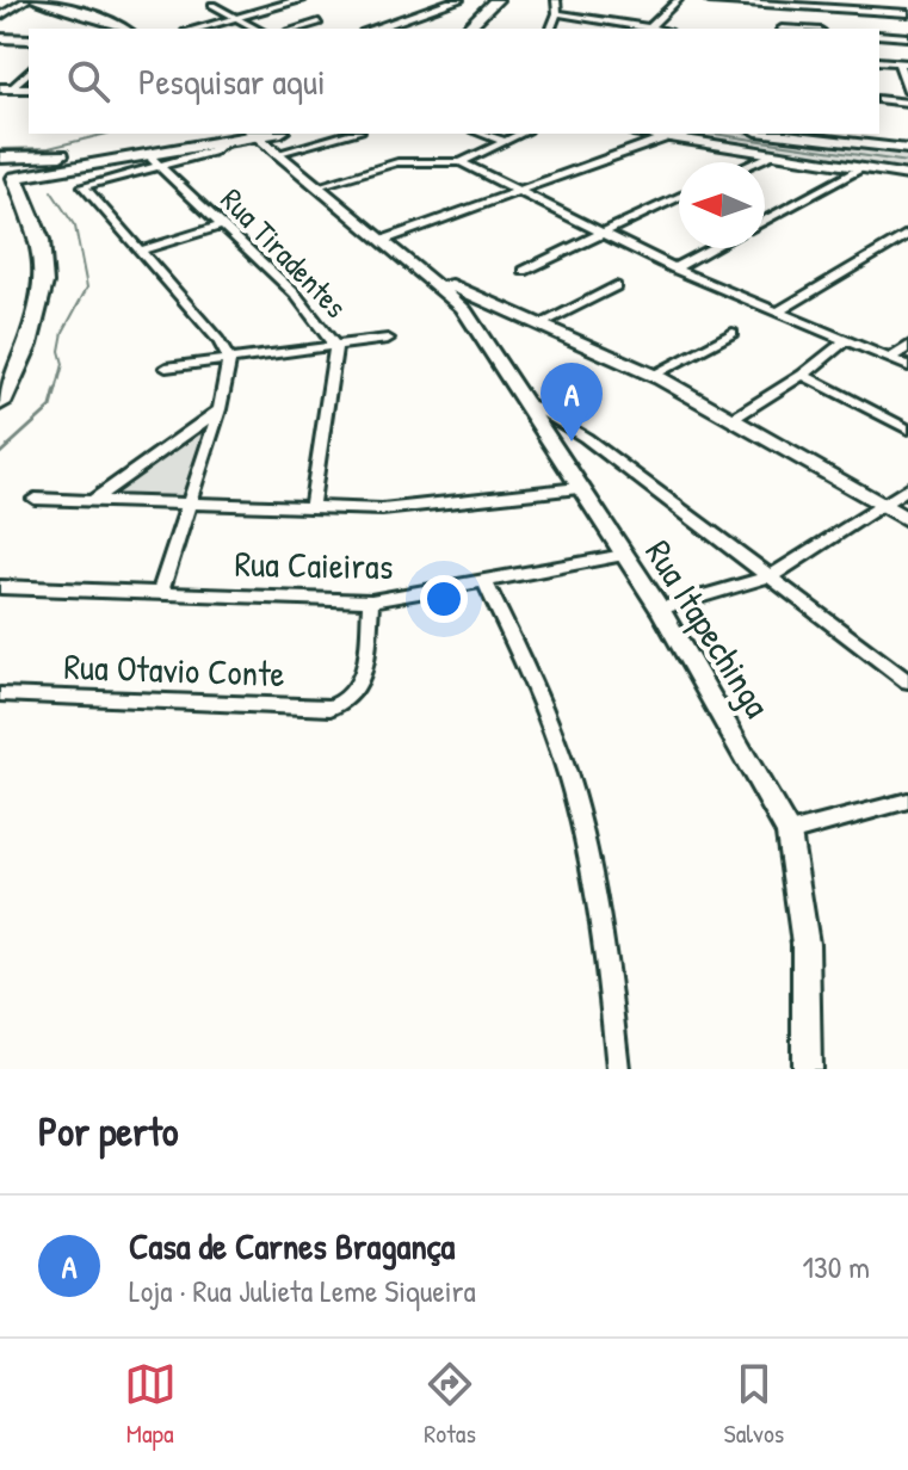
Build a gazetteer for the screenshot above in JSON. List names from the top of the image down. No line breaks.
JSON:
{"streets":{"street":["Rua Tiradentes","Rua Caieiras","Rua Itapechinga","Rua Otavio Conte"]},"crossings":[["Rua Caieiras","Rua Itapechinga"],["Rua Caieiras","Rua Otavio Conte"]],"north":"left","page":{"search":"Pesquisar aqui","pins":"A","heading":"Por perto","list":[{"mark":"A","name":"Casa de Carnes Bragança","note":"Loja · Rua Julieta Leme Siqueira","value":"130 m"}],"nav":["Mapa","Rotas","Salvos"]}}
